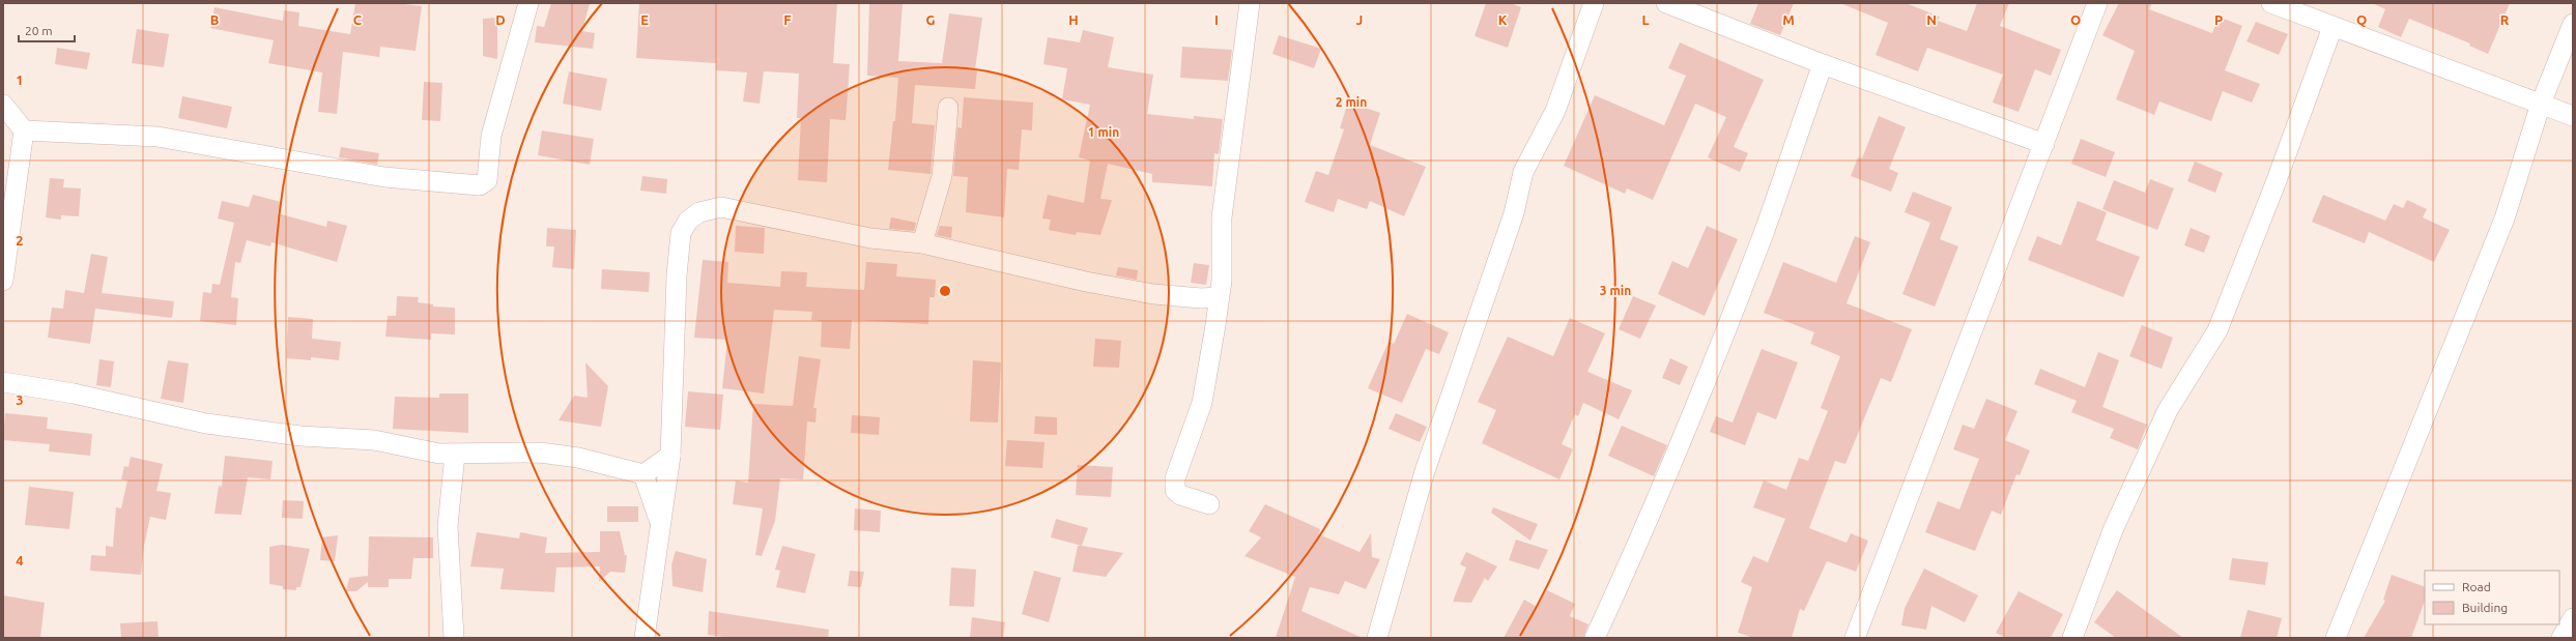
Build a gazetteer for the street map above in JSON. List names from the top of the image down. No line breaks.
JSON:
{"legend":["Road","Building"],"scale_bar":"20 m","grid":{"columns":["B","C","D","E","F","G","H","I","J","K","L","M","N","O","P","Q","R"],"rows":["1","2","3","4"]},"rings":["2 min","1 min","3 min"]}
